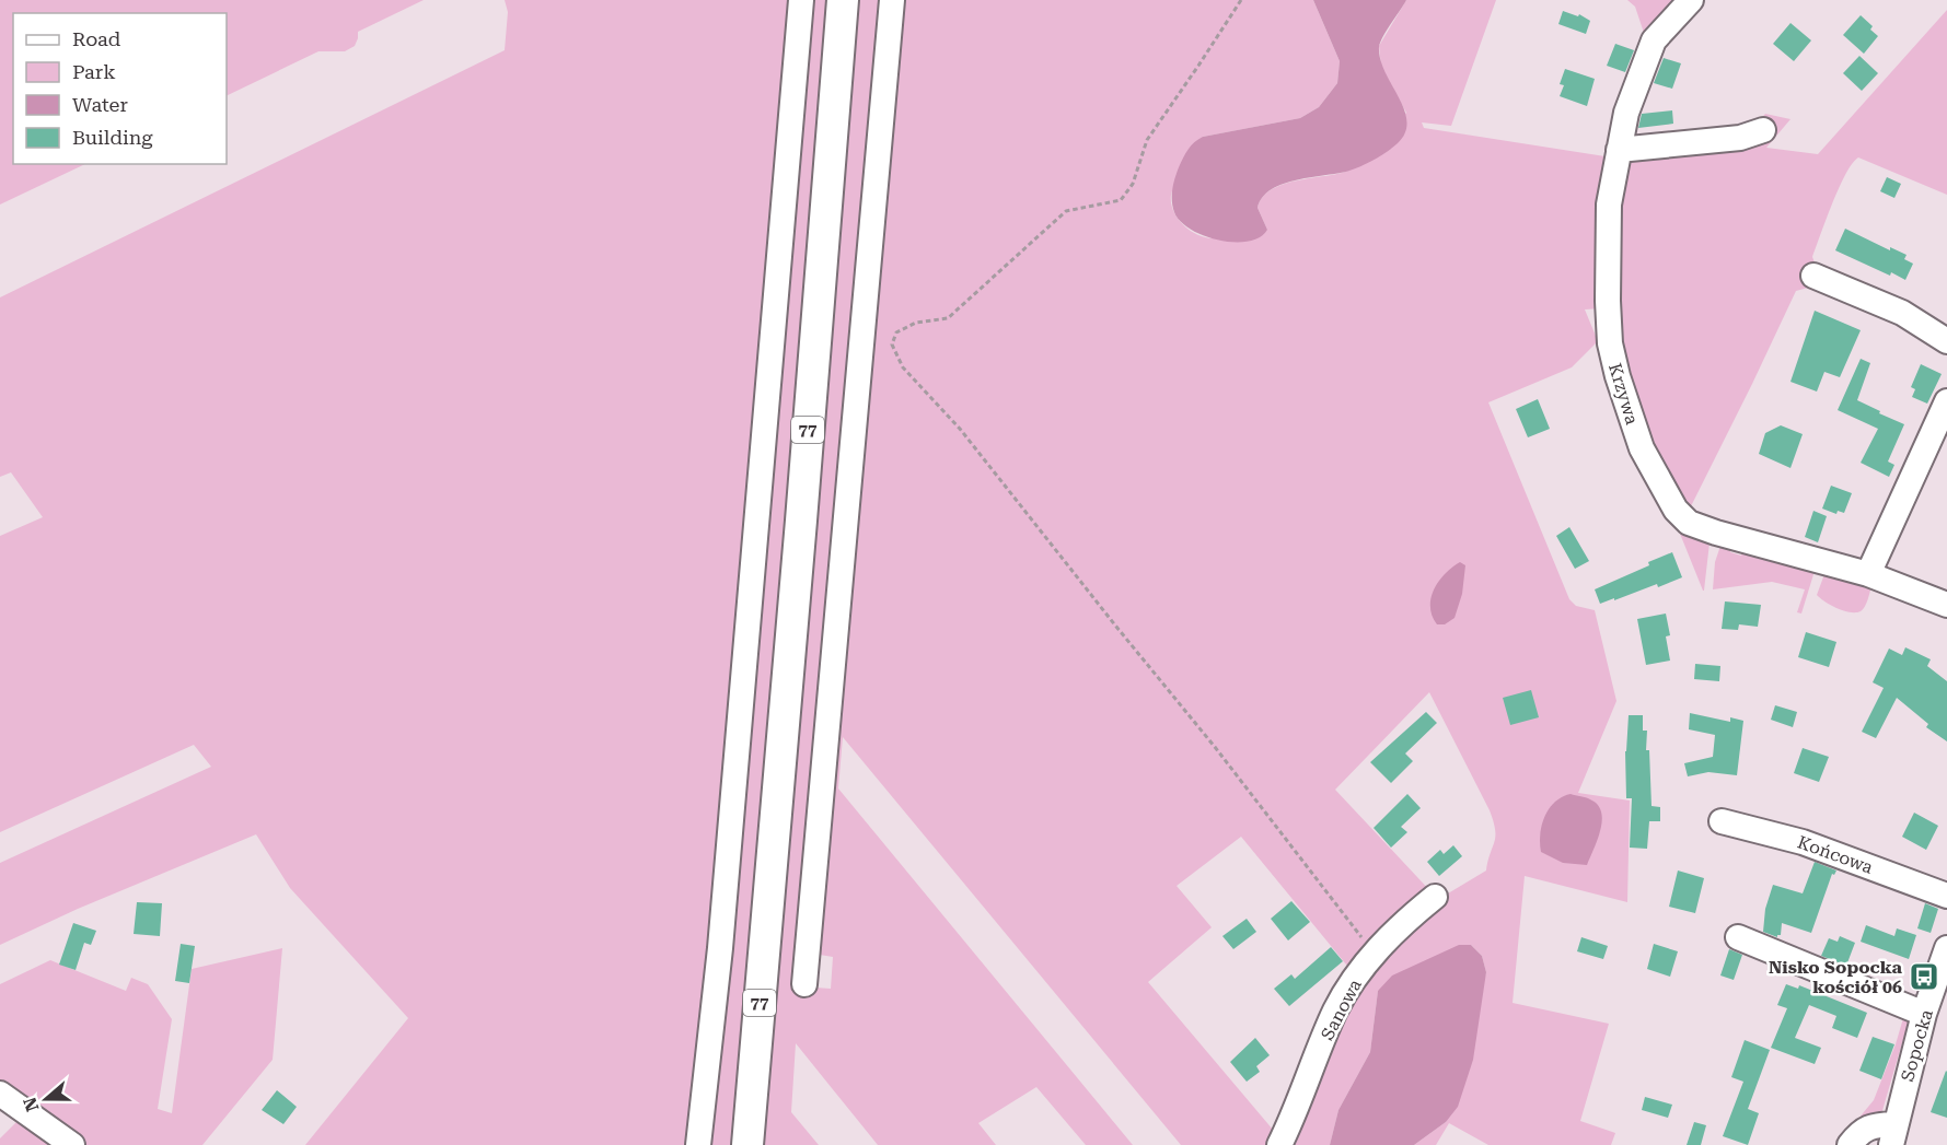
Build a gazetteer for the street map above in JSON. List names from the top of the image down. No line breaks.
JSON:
{"streets":{"main road":["77"],"street":["Krzywa","Końcowa","Sanowa","Sopocka"]},"places":{"bus stop":["Nisko Sopocka kościół 06"]},"legend":["Road","Park","Water","Building"],"north":"left"}
